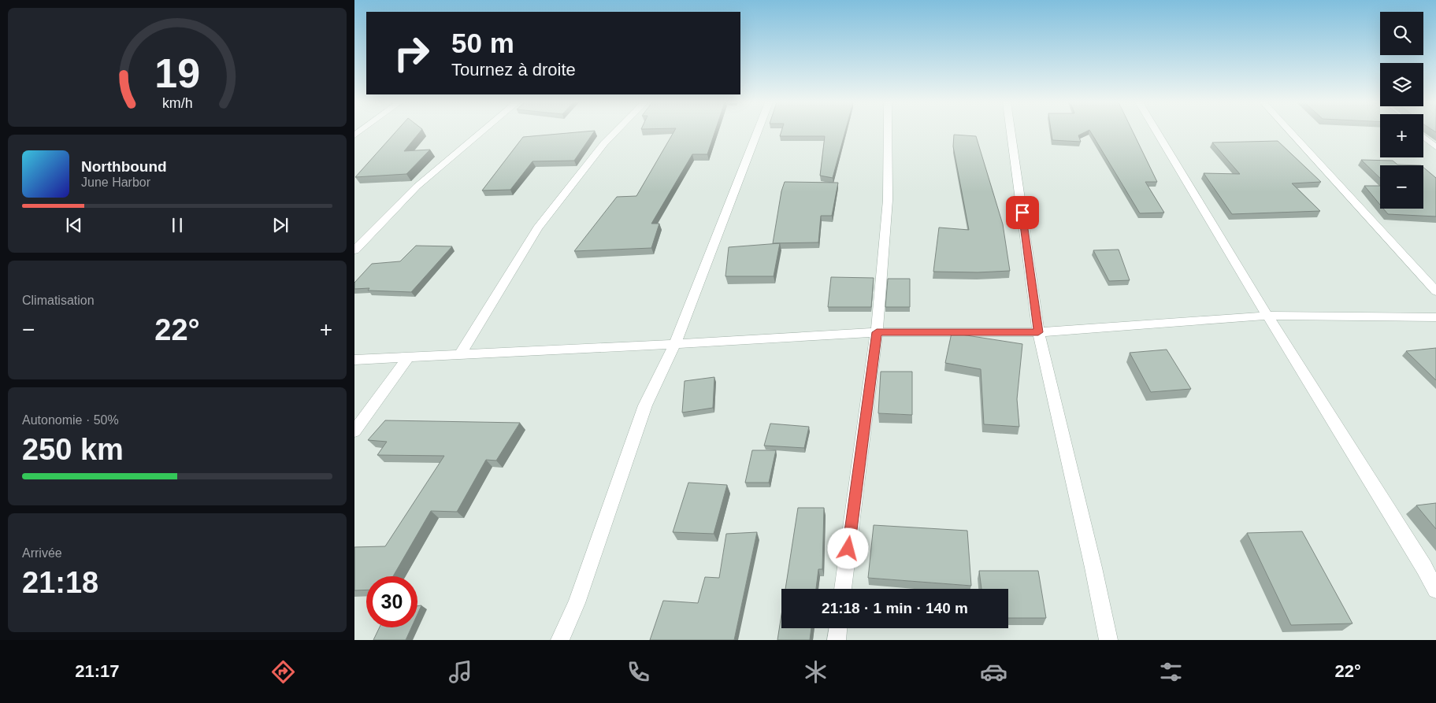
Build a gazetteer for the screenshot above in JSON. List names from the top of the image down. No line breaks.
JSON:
{"page":{"map_buttons":["+","−"],"turn":["50 m","Tournez à droite"],"song":["Northbound","June Harbor"],"tile":["Climatisation",["Autonomie · 50%","250 km"],["Arrivée","21:18"]],"heat":["−","22°","+"],"limit":"30","trip":"21:18 · 1 min · 140 m","tabs":["21:17","22°"],"gauge":["19","km/h"]}}
